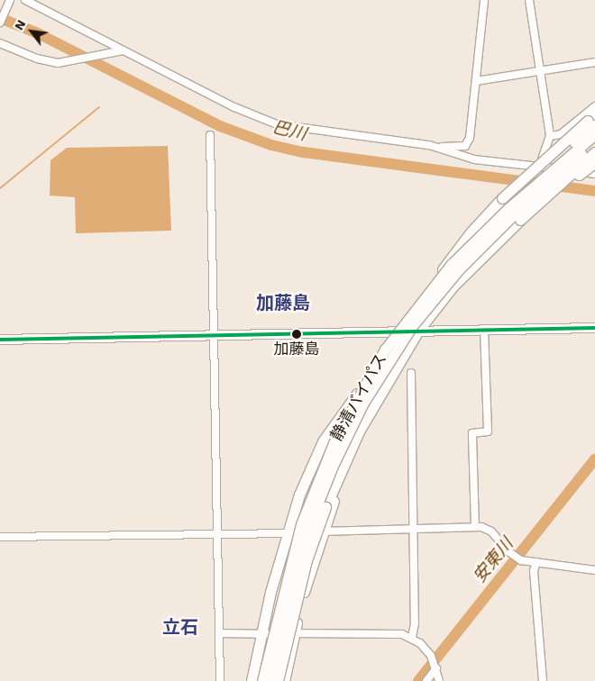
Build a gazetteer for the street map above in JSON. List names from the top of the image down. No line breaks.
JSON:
{"streets":{"highway":["静清バイパス"]},"districts":["加藤島","立石"],"water":["巴川","安東川"],"places":["加藤島"],"north":"top left"}
